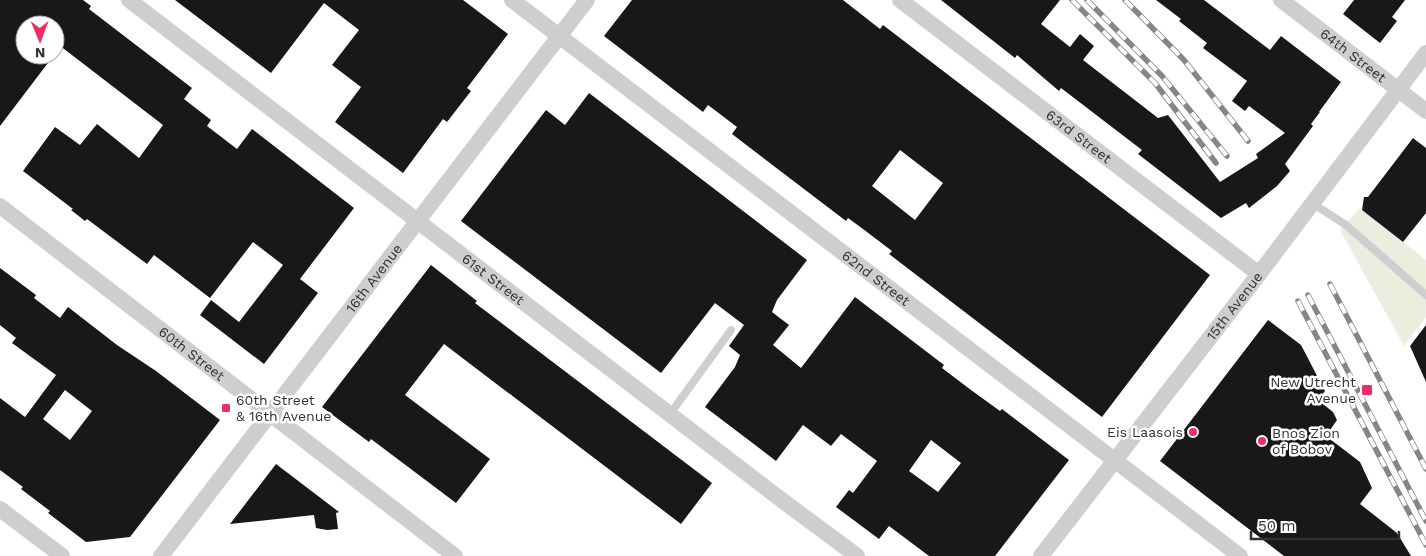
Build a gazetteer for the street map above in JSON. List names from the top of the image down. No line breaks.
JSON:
{"streets":{"street":["64th Street","63rd Street","16th Avenue","61st Street","62nd Street","15th Avenue","60th Street"]},"crossings":[["64th Street","15th Avenue"],["63rd Street","15th Avenue"],["16th Avenue","61st Street"],["16th Avenue","62nd Street"],["16th Avenue","60th Street"],["62nd Street","15th Avenue"]],"places":{"transit":["New Utrecht Avenue","60th Street & 16th Avenue"],"other":["Eis Laasois","Bnos Zion of Bobov"]},"scale_bar":"50 m","north":"bottom"}
